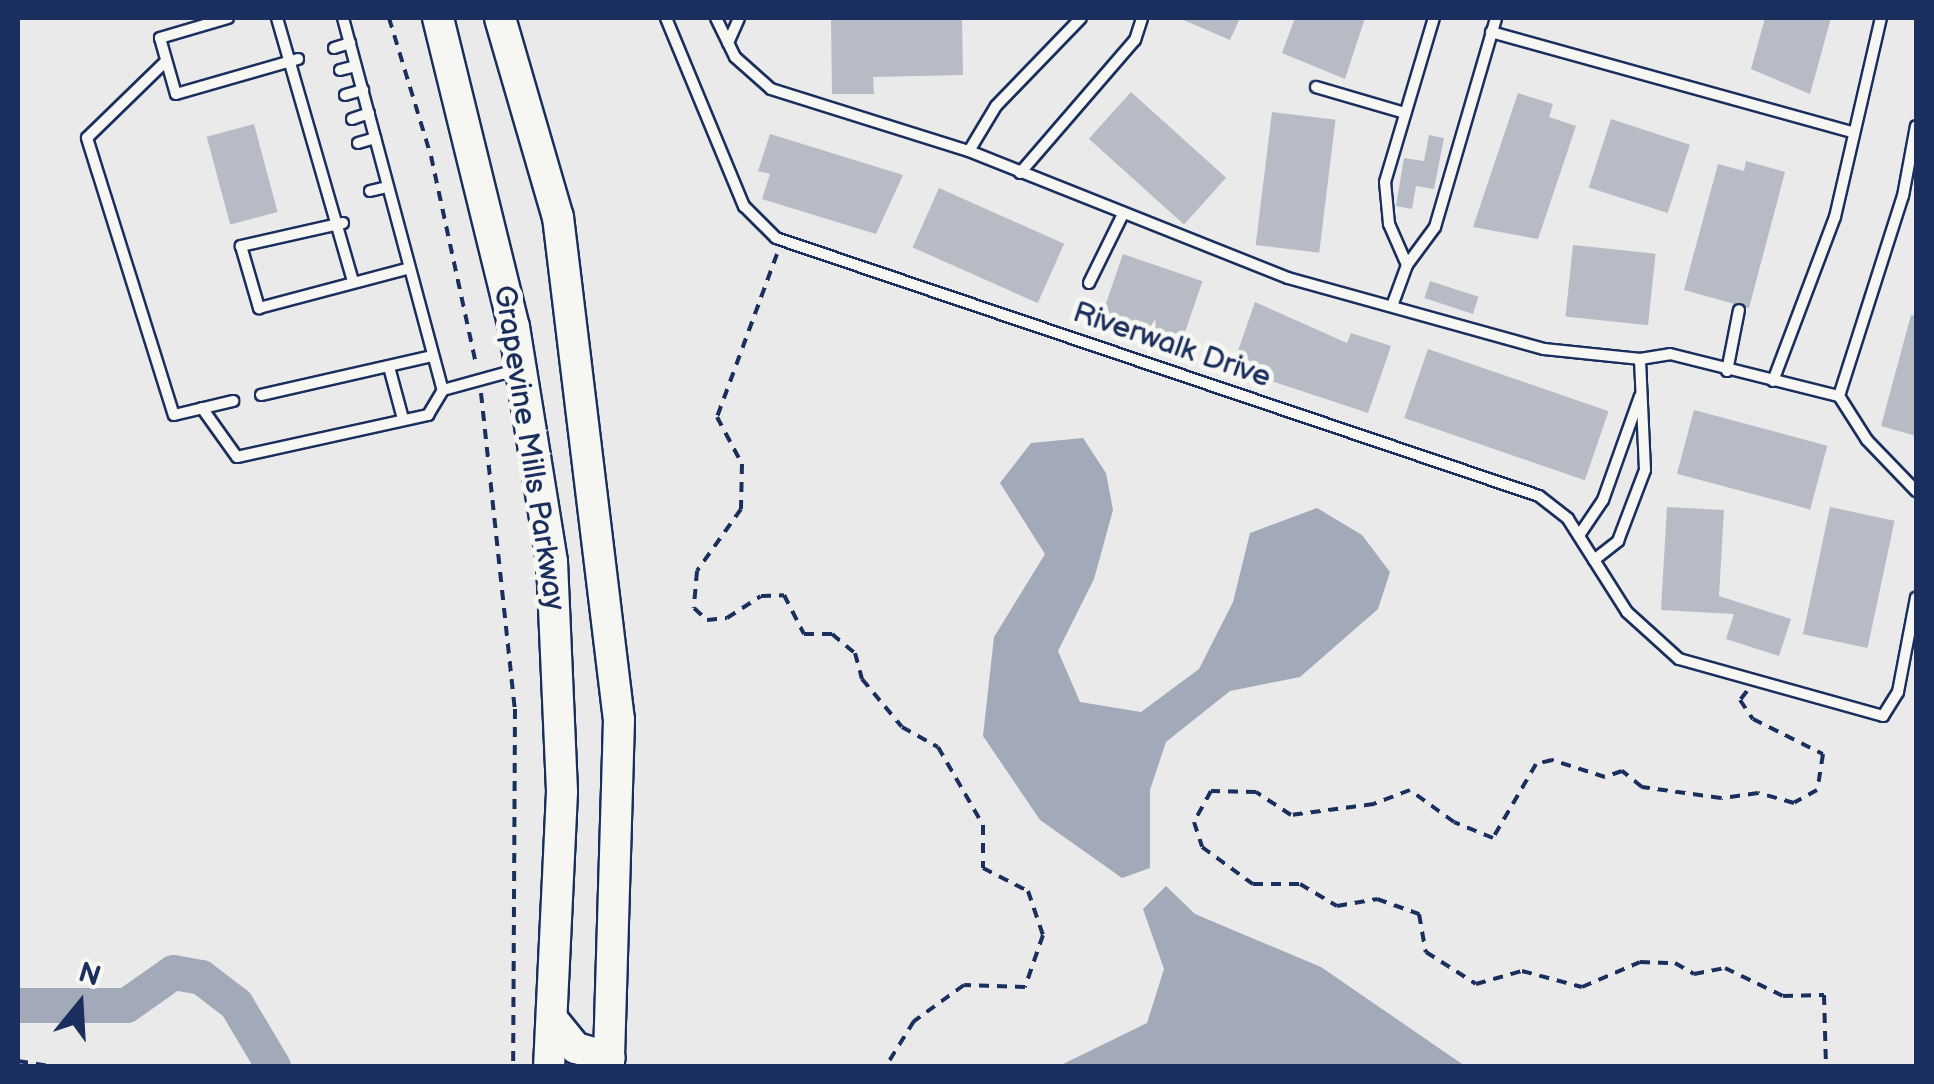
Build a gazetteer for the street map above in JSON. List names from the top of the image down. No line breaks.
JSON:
{"streets":{"main road":["Grapevine Mills Parkway"],"lane":["Riverwalk Drive"]},"north":"top"}
